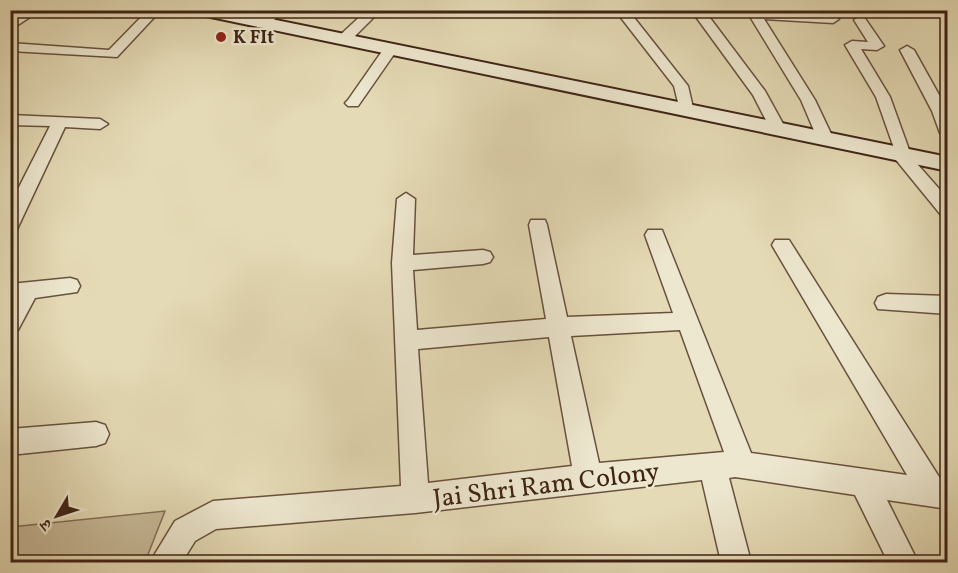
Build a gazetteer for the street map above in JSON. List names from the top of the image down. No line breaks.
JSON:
{"streets":{"street":["Jai Shri Ram Colony"]},"places":["K FIt"],"north":"bottom left"}
